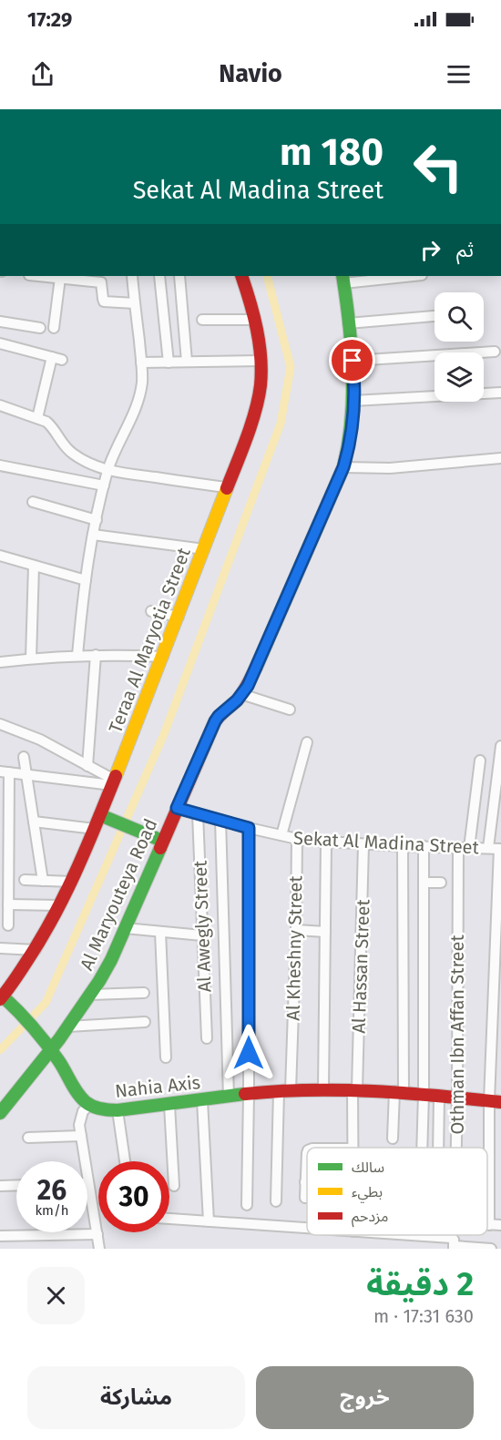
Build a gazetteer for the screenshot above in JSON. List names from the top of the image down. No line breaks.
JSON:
{"streets":{"main road":["Teraa Al Maryotia Street","Al Maryouteya Road","Nahia Axis"],"street":["Sekat Al Madina Street","Al Awegly Street","Al Kheshny Street","Al Hassan Street","Othman Ibn Affan Street"]},"crossings":[["Teraa Al Maryotia Street","Nahia Axis"],["Sekat Al Madina Street","Al Maryouteya Road"],["Sekat Al Madina Street","Al Awegly Street"],["Sekat Al Madina Street","Al Kheshny Street"],["Sekat Al Madina Street","Al Hassan Street"],["Sekat Al Madina Street","Othman Ibn Affan Street"],["Al Maryouteya Road","Nahia Axis"],["Al Kheshny Street","Nahia Axis"],["Al Hassan Street","Nahia Axis"],["Othman Ibn Affan Street","Nahia Axis"]],"legend":["سالك","بطيء","مزدحم"],"page":{"status":"17:29","header":"Navio","turn":["180 m","Sekat Al Madina Street"],"then":"ثم","speed":"26 km/h","limit":"30","heading":["2 دقيقة","630 m · 17:31"],"buttons":["خروج","مشاركة"]}}
